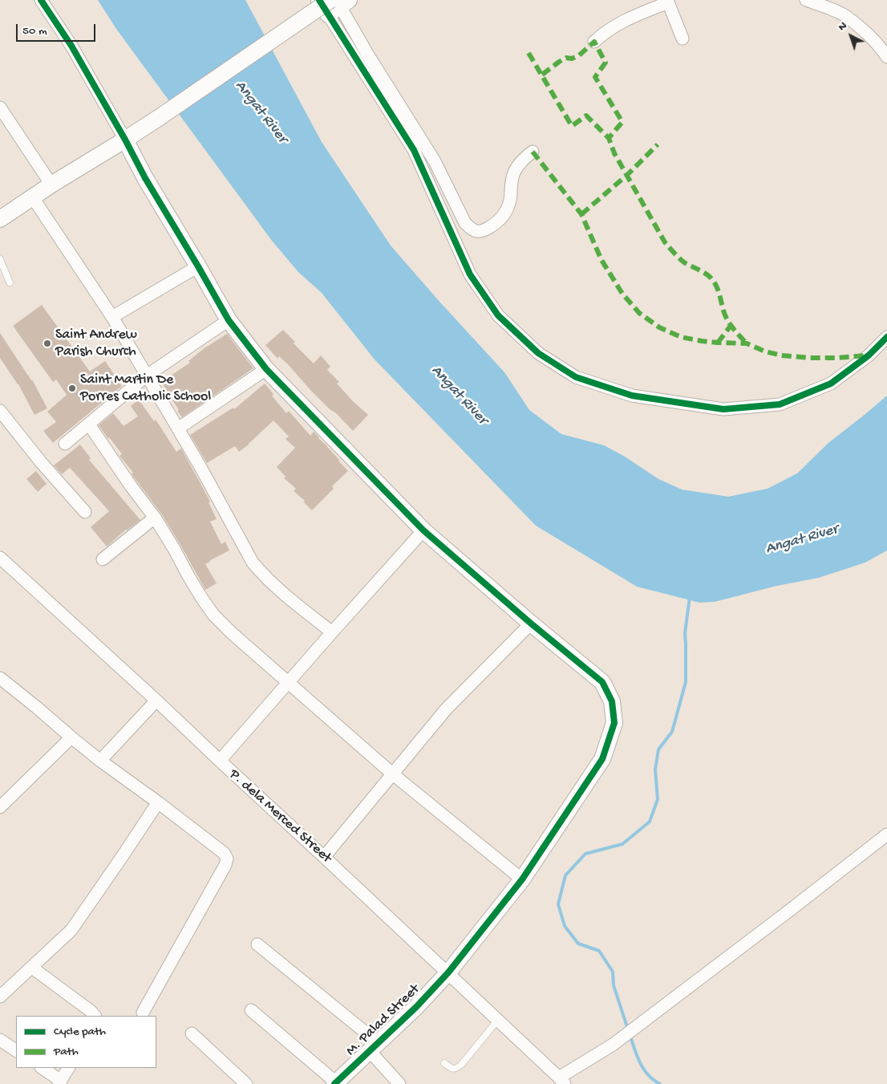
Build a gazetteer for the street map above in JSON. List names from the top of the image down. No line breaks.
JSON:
{"streets":{"street":["P. dela Merced Street","M. Palad Street"]},"crossings":[["P. dela Merced Street","M. Palad Street"]],"water":["Angat River"],"places":["Saint Andrew Parish Church","Saint Martin De Porres Catholic School"],"legend":["Cycle path","Path"],"scale_bar":"50 m","north":"top left"}
